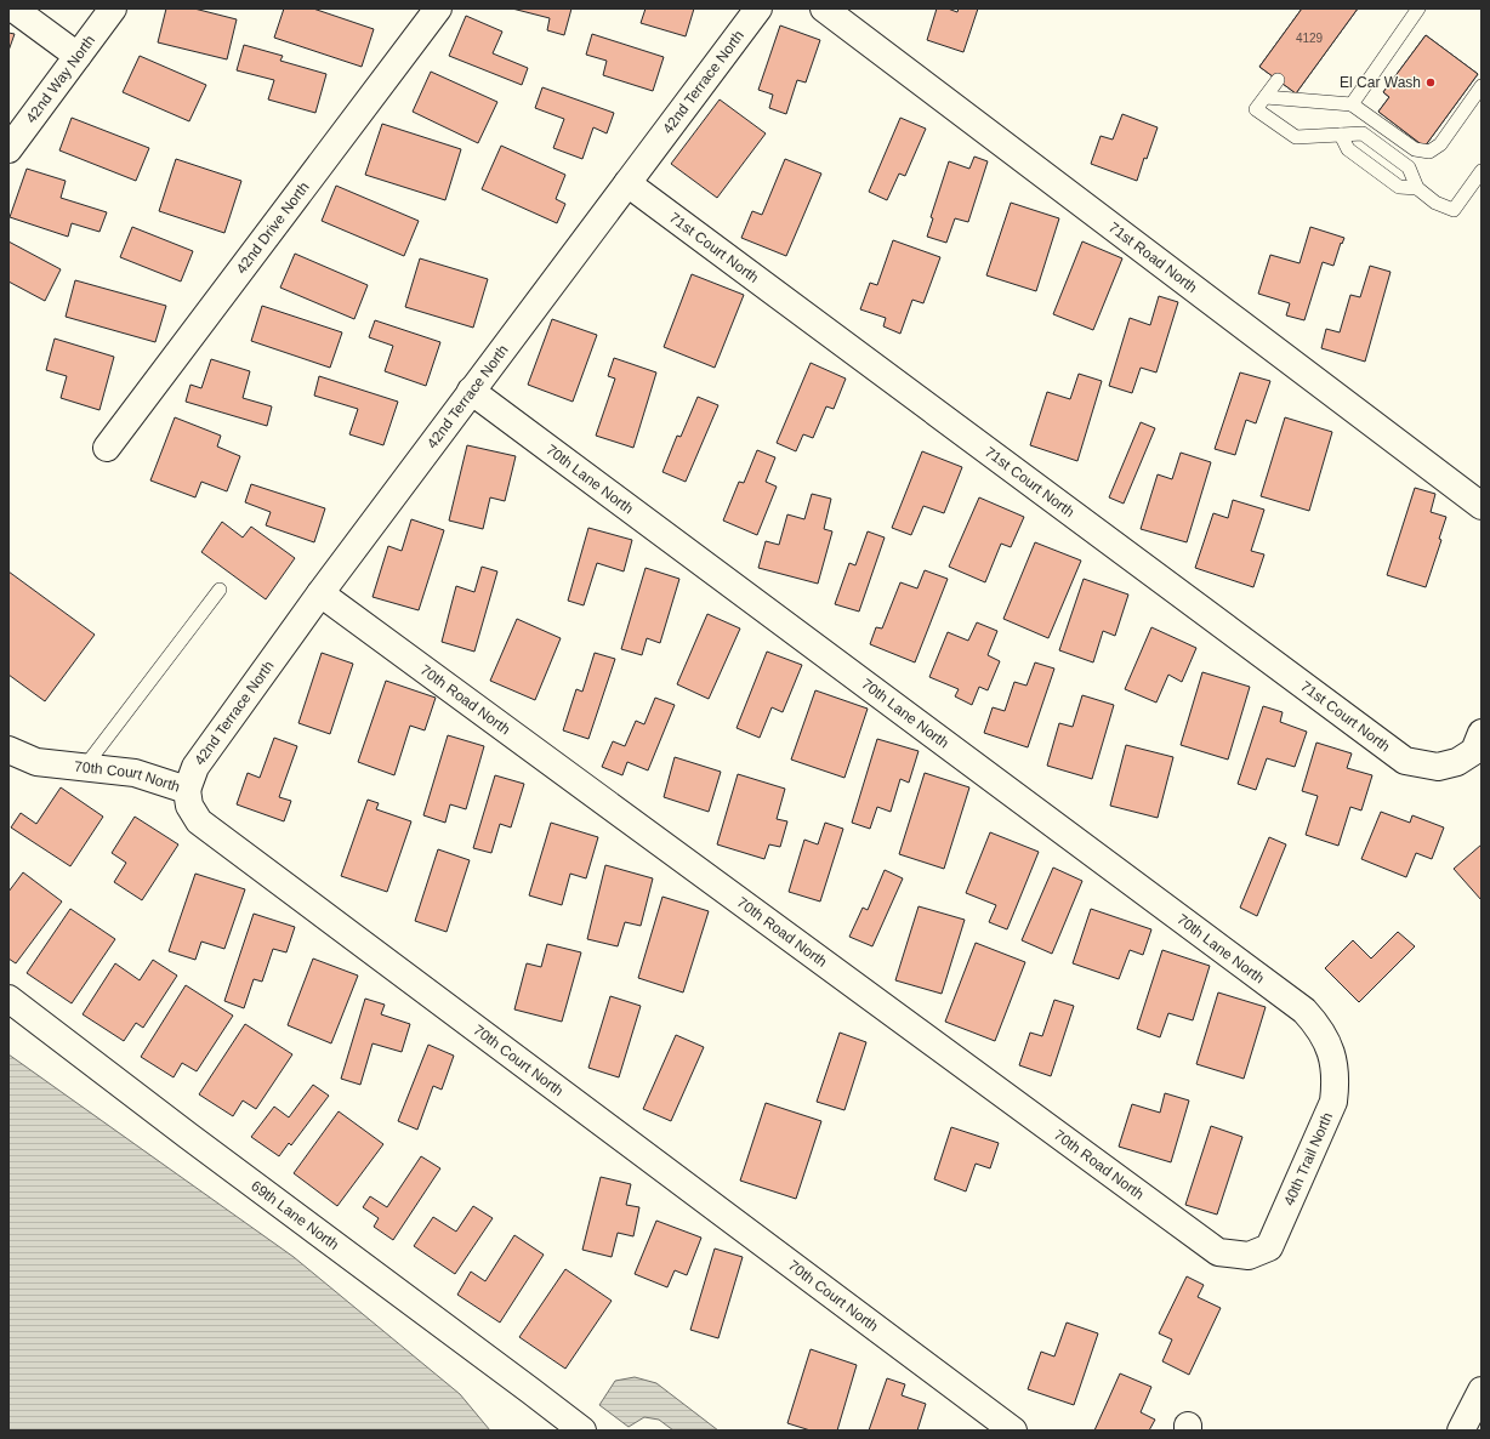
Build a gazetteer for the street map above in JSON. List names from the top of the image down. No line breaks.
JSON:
{"streets":{"main road":["42nd Way North","42nd Terrace North","42nd Drive North","71st Court North","71st Road North","70th Lane North","70th Road North","70th Court North","40th Trail North","69th Lane North"]},"crossings":[["42nd Terrace North","71st Court North"],["42nd Terrace North","70th Lane North"],["42nd Terrace North","70th Road North"],["42nd Terrace North","70th Court North"],["70th Lane North","40th Trail North"],["70th Road North","40th Trail North"]],"places":["El Car Wash"],"house_numbers":["4129"]}
